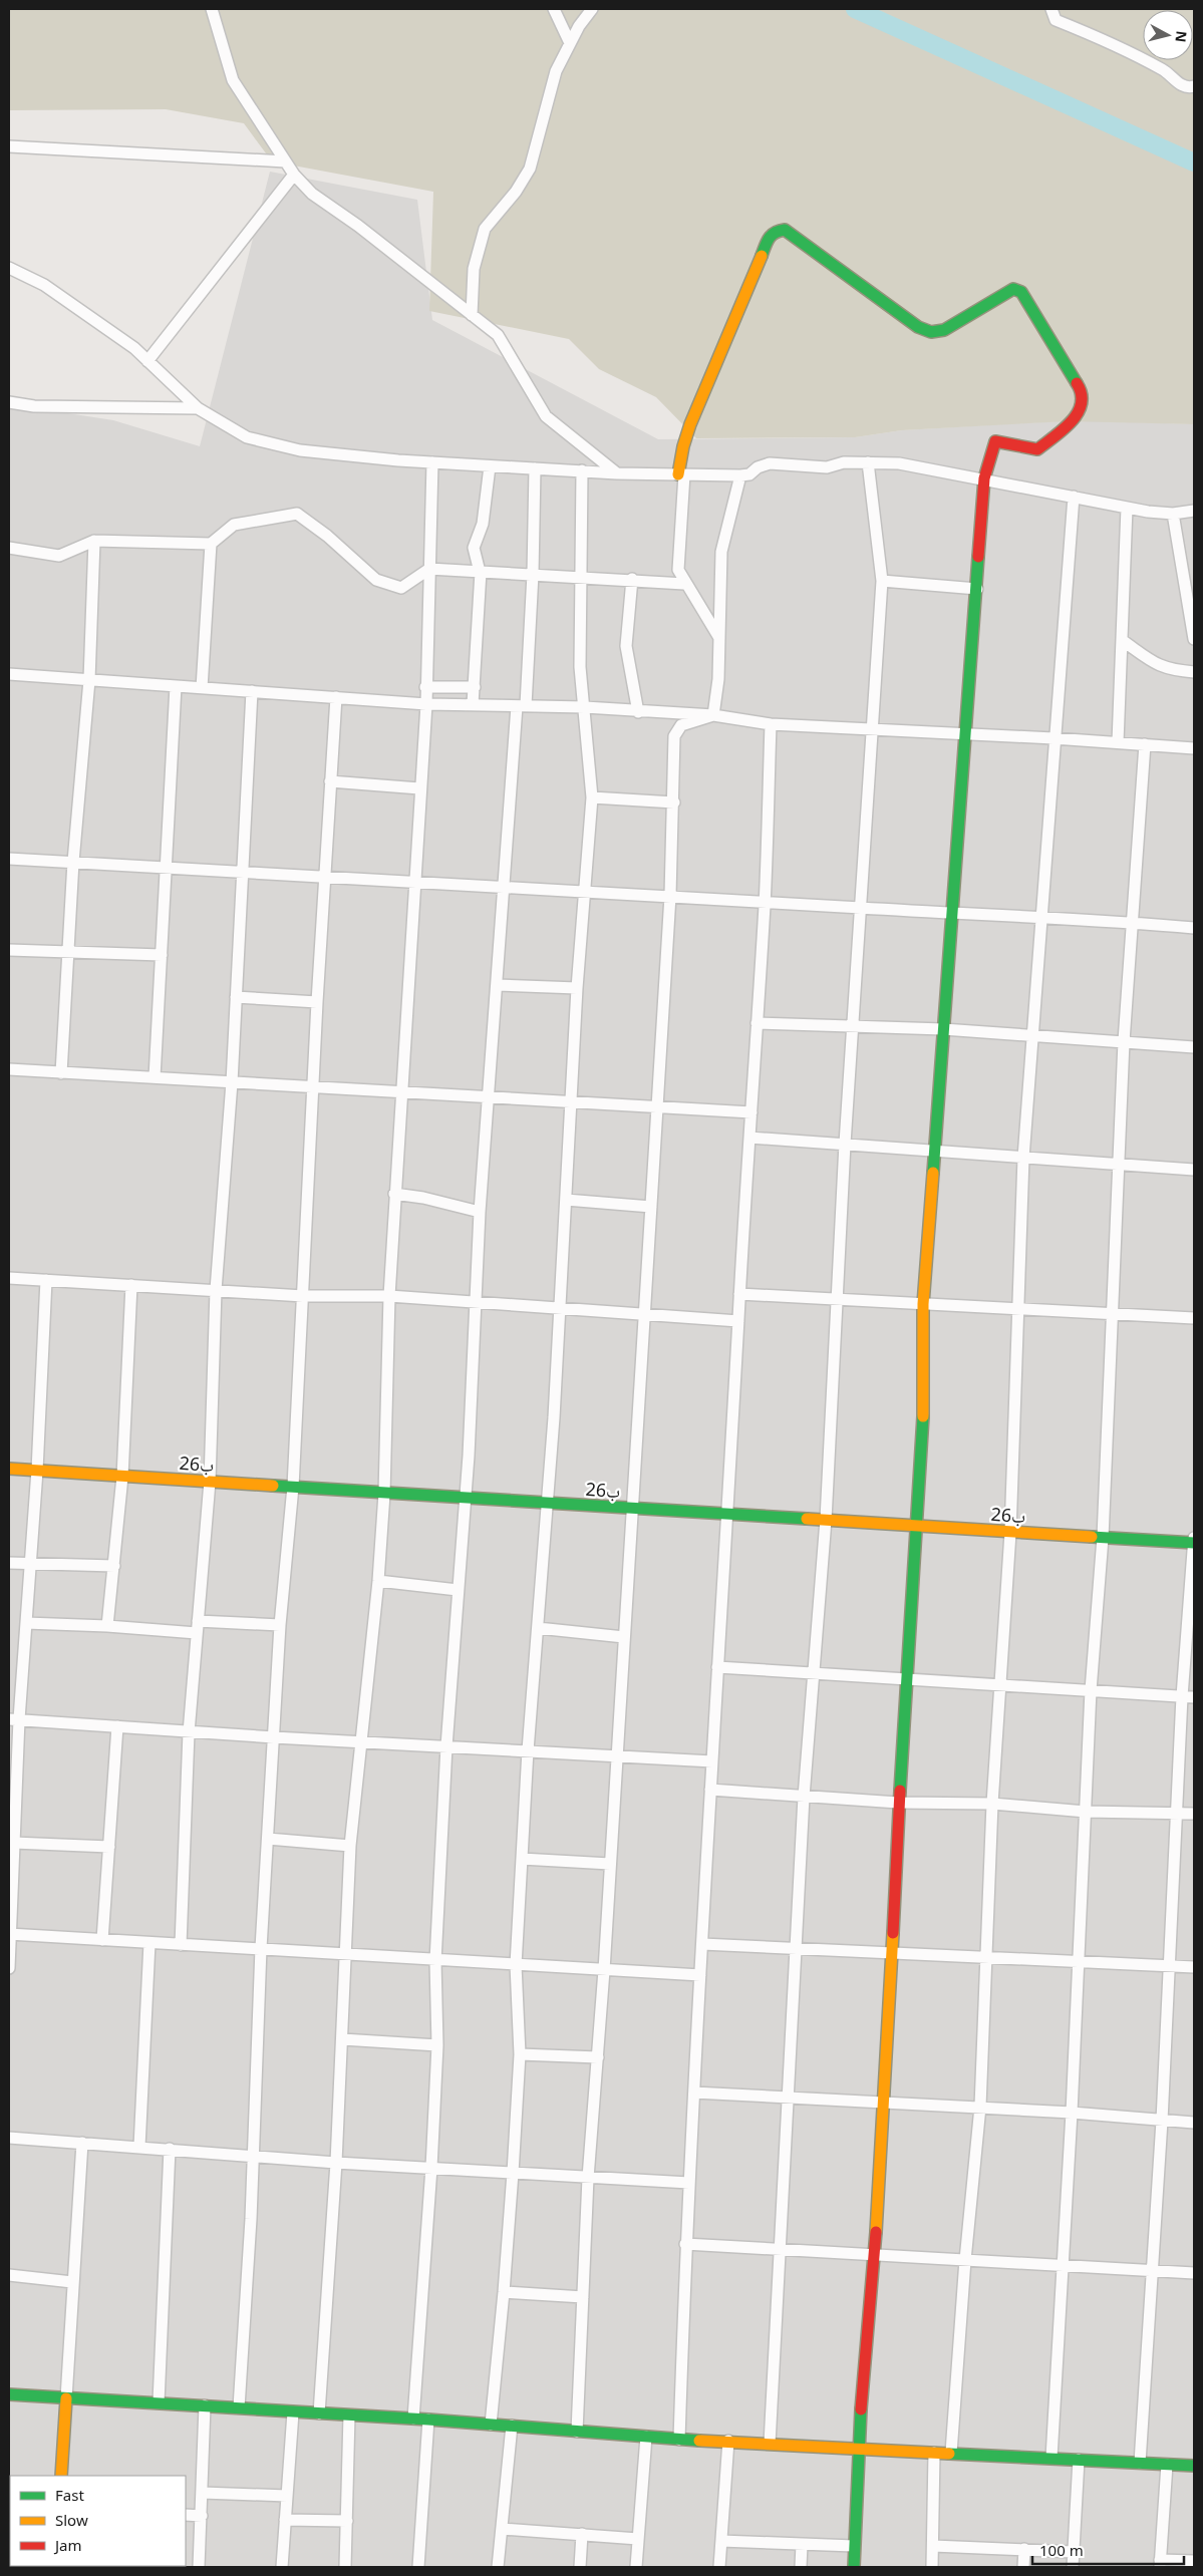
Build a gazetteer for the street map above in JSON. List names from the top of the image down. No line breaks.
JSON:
{"streets":{"main road":["26ب"]},"legend":["Fast","Slow","Jam"],"scale_bar":"100 m","north":"right"}
